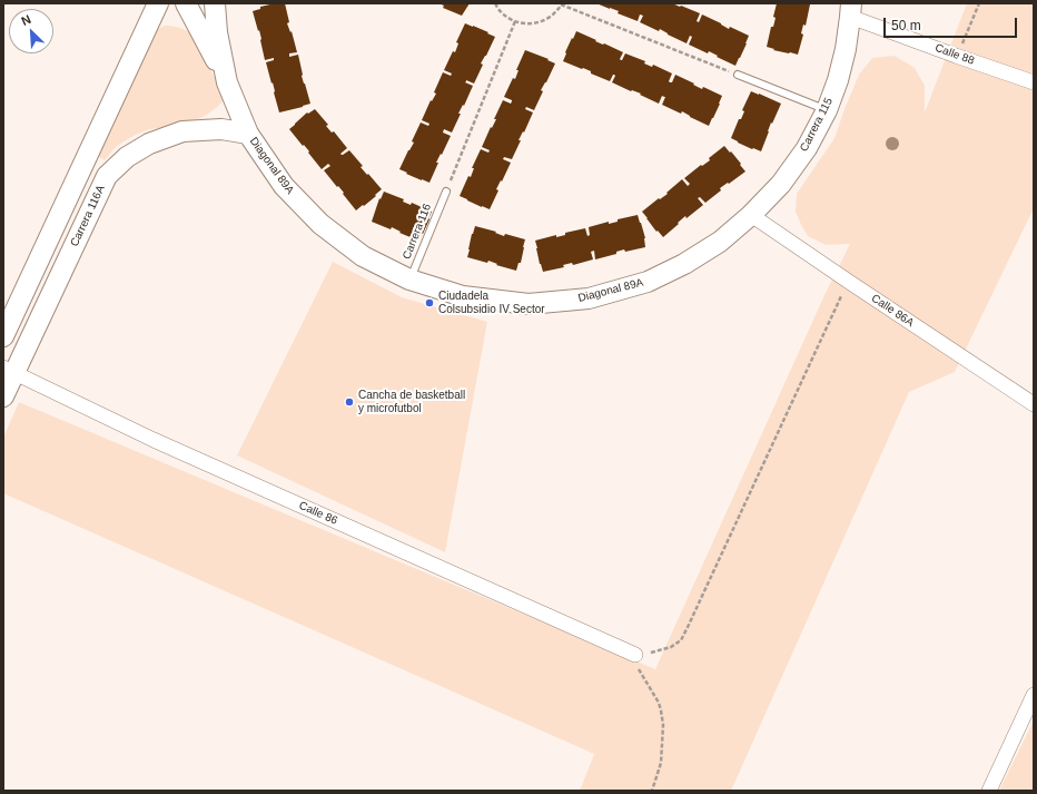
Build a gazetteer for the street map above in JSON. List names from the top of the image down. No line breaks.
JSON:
{"streets":{"street":["Calle 88","Carrera 115","Diagonal 89A","Carrera 116A","Calle 86A","Calle 86"],"lane":["Carrera 116"]},"crossings":[["Calle 88","Carrera 115"],["Carrera 115","Diagonal 89A"],["Carrera 115","Calle 86A"],["Diagonal 89A","Carrera 116A"],["Diagonal 89A","Carrera 116"],["Diagonal 89A","Calle 86A"],["Carrera 116A","Calle 86"]],"places":["Ciudadela Colsubsidio IV Sector","Cancha de basketball y microfutbol"],"scale_bar":"50 m","north":"top left"}
